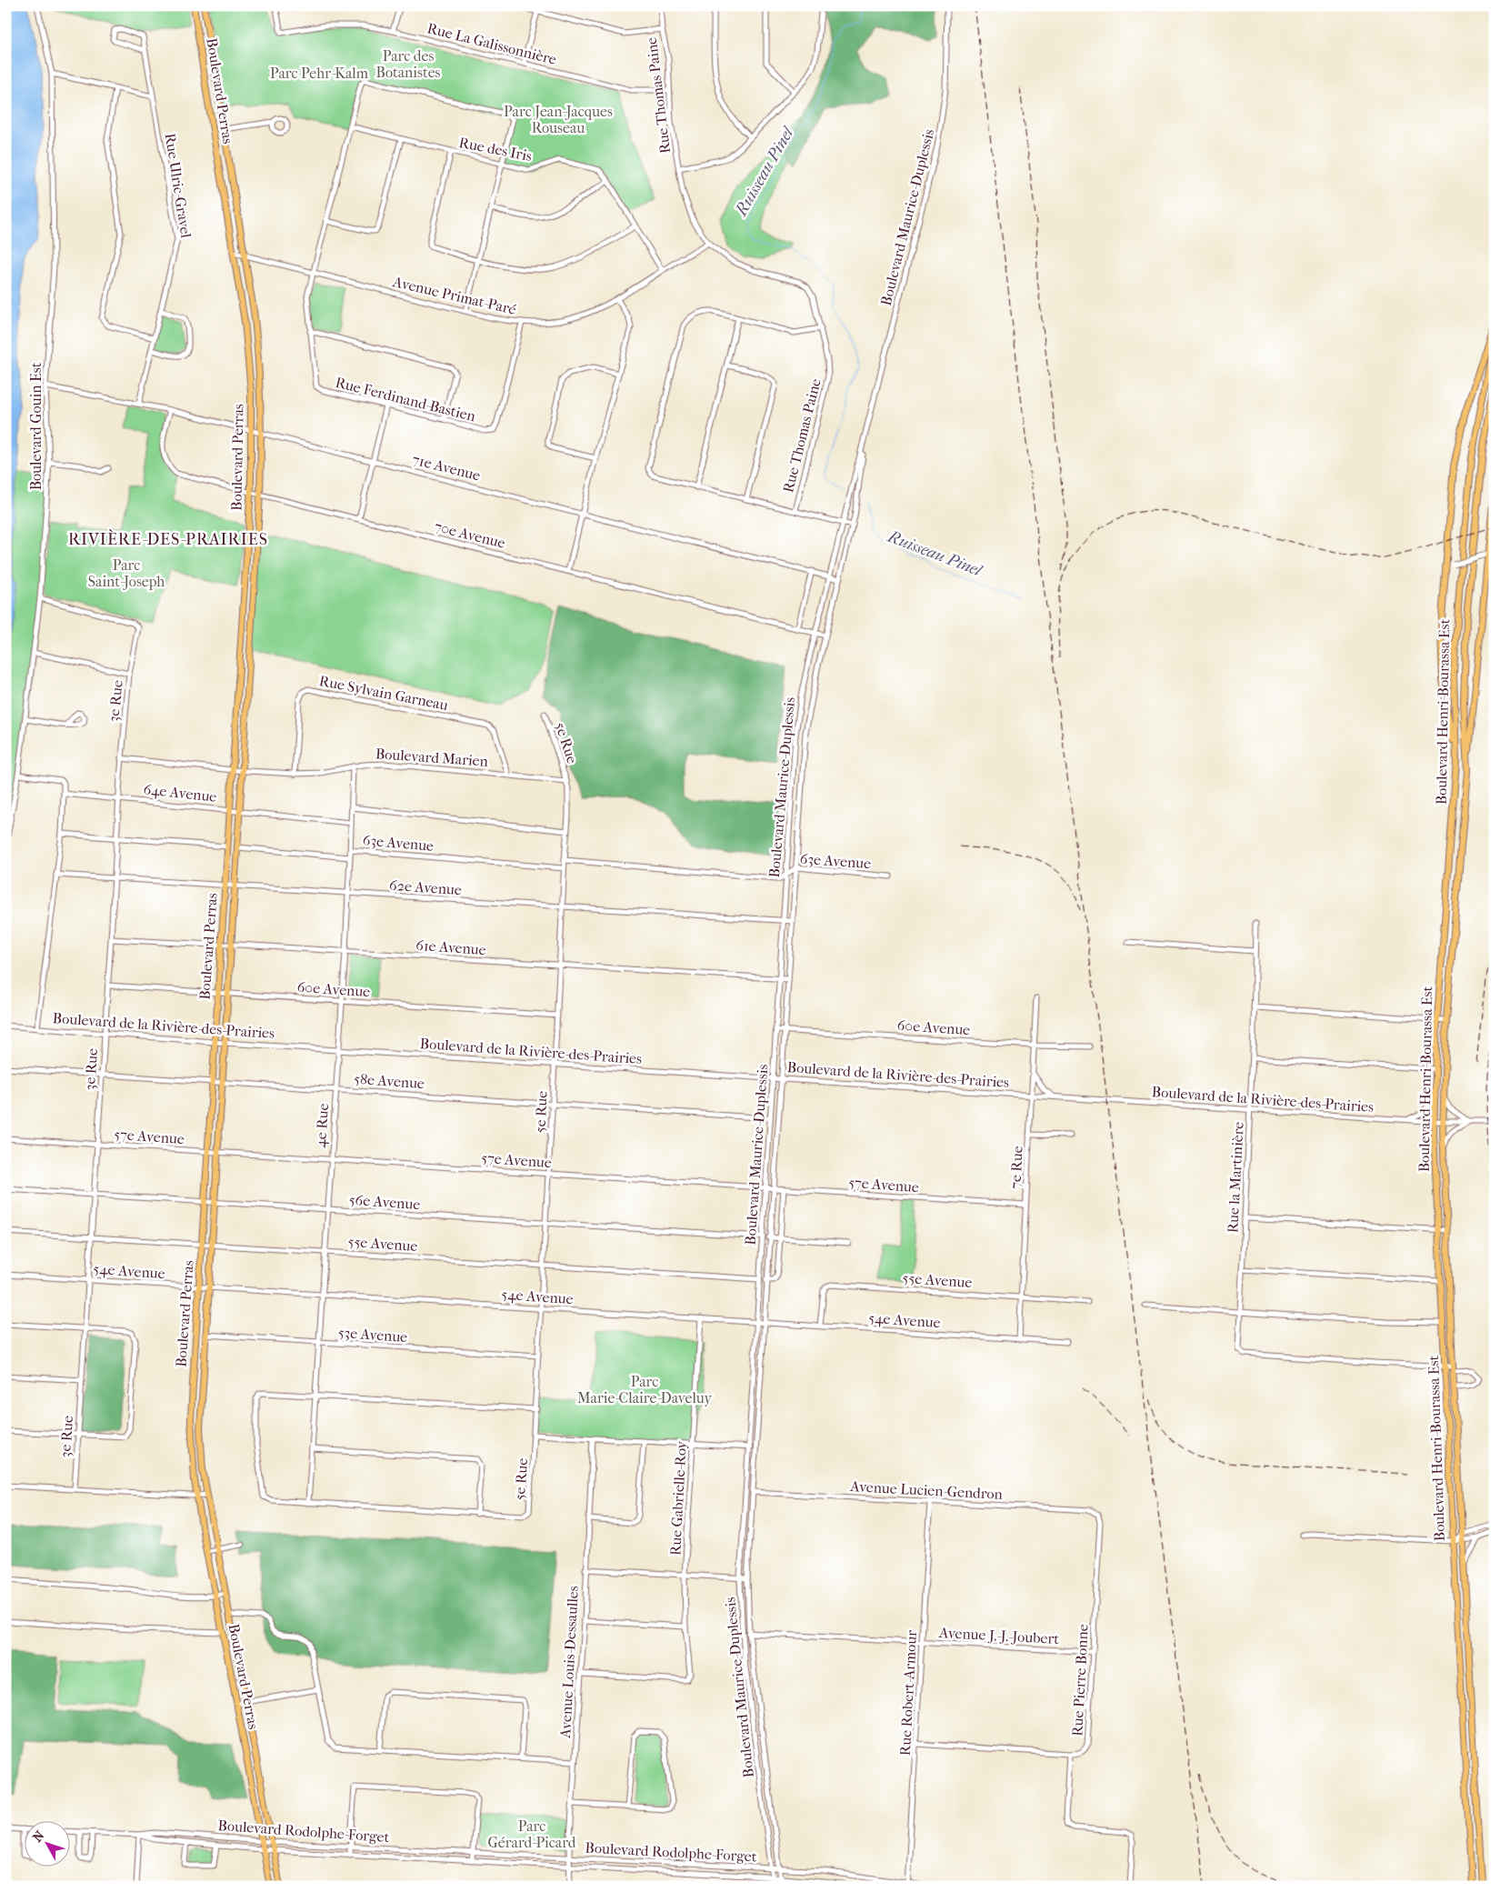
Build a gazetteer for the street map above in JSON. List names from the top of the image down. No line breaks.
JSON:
{"streets":{"main road":["Boulevard Perras","Boulevard Henri-Bourassa Est"],"street":["Rue La Galissonnière","Rue Thomas Paine","Rue des Iris","Rue Ulric-Gravel","Boulevard Maurice-Duplessis","Avenue Primat-Paré","Rue Ferdinand-Bastien","Boulevard Gouin Est","71e Avenue","70e Avenue","Rue Sylvain Garneau","3e Rue","5e Rue","Boulevard Marien","64e Avenue","63e Avenue","62e Avenue","61e Avenue","60e Avenue","Boulevard de la Rivière-des-Prairies","58e Avenue","4e Rue","57e Avenue","7e Rue","Rue la Martinière","56e Avenue","55e Avenue","54e Avenue","53e Avenue","Avenue Lucien-Gendron","Rue Gabrielle-Roy","Avenue J.-J.-Joubert","Avenue Louis-Dessaulles","Rue Pierre Bonne","Rue Robert-Armour","Boulevard Rodolphe-Forget"]},"crossings":[["Rue La Galissonnière","Rue Thomas Paine"],["Boulevard Perras","Avenue Primat-Paré"],["Boulevard Perras","71e Avenue"],["Boulevard Perras","70e Avenue"],["Boulevard Perras","Boulevard Marien"],["Boulevard Perras","64e Avenue"],["Boulevard Perras","63e Avenue"],["Boulevard Perras","62e Avenue"],["Boulevard Perras","61e Avenue"],["Boulevard Perras","60e Avenue"],["Boulevard Perras","Boulevard de la Rivière-des-Prairies"],["Boulevard Perras","58e Avenue"],["Boulevard Perras","57e Avenue"],["Boulevard Perras","56e Avenue"],["Boulevard Perras","55e Avenue"],["Boulevard Perras","54e Avenue"],["Boulevard Perras","53e Avenue"],["Boulevard Perras","Boulevard Rodolphe-Forget"],["Rue Thomas Paine","Avenue Primat-Paré"],["Rue des Iris","Avenue Primat-Paré"],["Rue des Iris","Rue Ferdinand-Bastien"],["Rue Ulric-Gravel","71e Avenue"],["Boulevard Maurice-Duplessis","71e Avenue"],["Boulevard Maurice-Duplessis","70e Avenue"],["Boulevard Maurice-Duplessis","63e Avenue"],["Boulevard Maurice-Duplessis","62e Avenue"],["Boulevard Maurice-Duplessis","61e Avenue"],["Boulevard Maurice-Duplessis","60e Avenue"],["Boulevard Maurice-Duplessis","Boulevard de la Rivière-des-Prairies"],["Boulevard Maurice-Duplessis","58e Avenue"],["Boulevard Maurice-Duplessis","57e Avenue"],["Boulevard Maurice-Duplessis","56e Avenue"],["Boulevard Maurice-Duplessis","55e Avenue"],["Boulevard Maurice-Duplessis","54e Avenue"],["Boulevard Maurice-Duplessis","Avenue Lucien-Gendron"],["Boulevard Maurice-Duplessis","Avenue J.-J.-Joubert"],["Boulevard Maurice-Duplessis","Boulevard Rodolphe-Forget"],["Avenue Primat-Paré","Rue Ferdinand-Bastien"],["Boulevard Gouin Est","71e Avenue"],["Boulevard Gouin Est","3e Rue"],["71e Avenue","70e Avenue"],["Rue Sylvain Garneau","Boulevard Marien"],["3e Rue","Boulevard Marien"],["3e Rue","64e Avenue"],["3e Rue","62e Avenue"],["3e Rue","61e Avenue"],["3e Rue","60e Avenue"],["3e Rue","Boulevard de la Rivière-des-Prairies"],["3e Rue","58e Avenue"],["3e Rue","57e Avenue"],["3e Rue","56e Avenue"],["3e Rue","55e Avenue"],["3e Rue","54e Avenue"],["Boulevard Henri-Bourassa Est","Boulevard de la Rivière-des-Prairies"],["Boulevard Henri-Bourassa Est","Rue la Martinière"],["5e Rue","Boulevard Marien"],["5e Rue","63e Avenue"],["5e Rue","62e Avenue"],["5e Rue","61e Avenue"],["5e Rue","60e Avenue"],["5e Rue","Boulevard de la Rivière-des-Prairies"],["5e Rue","58e Avenue"],["5e Rue","57e Avenue"],["5e Rue","56e Avenue"],["5e Rue","55e Avenue"],["5e Rue","54e Avenue"],["5e Rue","53e Avenue"],["63e Avenue","4e Rue"],["62e Avenue","4e Rue"],["61e Avenue","4e Rue"],["60e Avenue","4e Rue"],["60e Avenue","7e Rue"],["Boulevard de la Rivière-des-Prairies","4e Rue"],["Boulevard de la Rivière-des-Prairies","7e Rue"],["Boulevard de la Rivière-des-Prairies","Rue la Martinière"],["58e Avenue","4e Rue"],["4e Rue","57e Avenue"],["4e Rue","56e Avenue"],["4e Rue","55e Avenue"],["4e Rue","54e Avenue"],["4e Rue","53e Avenue"],["57e Avenue","7e Rue"],["7e Rue","55e Avenue"],["7e Rue","54e Avenue"],["55e Avenue","54e Avenue"],["54e Avenue","Rue Gabrielle-Roy"],["Avenue Lucien-Gendron","Rue Pierre Bonne"],["Avenue Lucien-Gendron","Rue Robert-Armour"],["Rue Gabrielle-Roy","Avenue Louis-Dessaulles"],["Avenue J.-J.-Joubert","Rue Pierre Bonne"],["Avenue J.-J.-Joubert","Rue Robert-Armour"],["Avenue Louis-Dessaulles","Boulevard Rodolphe-Forget"],["Rue Robert-Armour","Boulevard Rodolphe-Forget"]],"districts":["RIVIÈRE-DES-PRAIRIES"],"water":["Ruisseau Pinel"],"parks":["Parc des Botanistes","Parc Pehr-Kalm","Parc Jean-Jacques Rouseau","Parc Saint-Joseph","Parc Marie-Claire-Daveluy","Parc Gérard-Picard"],"north":"top left"}
